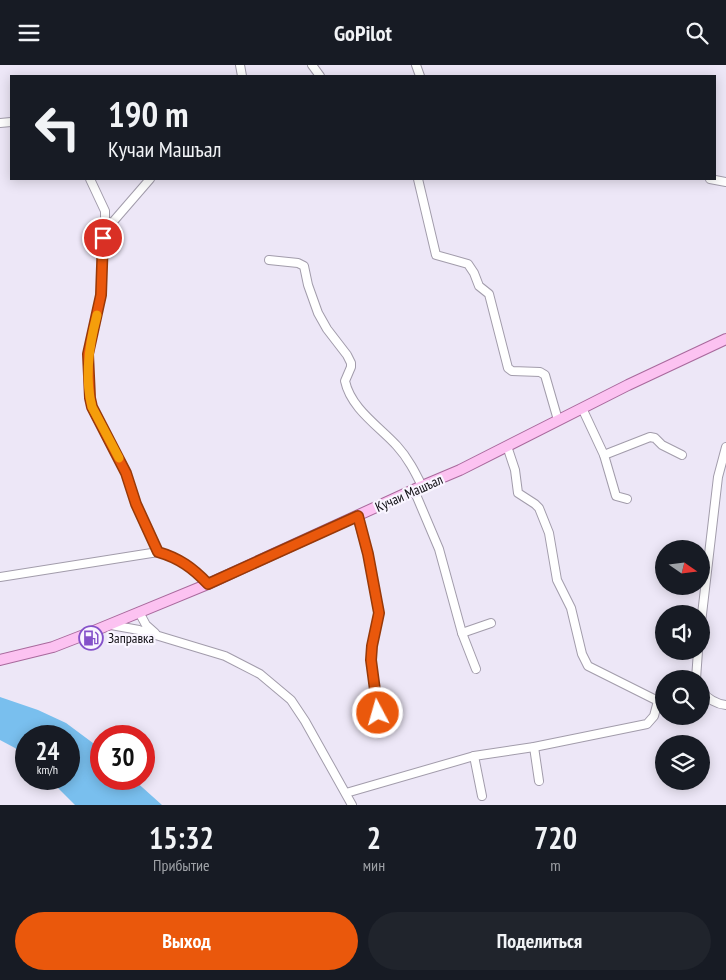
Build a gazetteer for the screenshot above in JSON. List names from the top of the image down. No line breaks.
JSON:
{"streets":{"main road":["Кучаи Машъал"]},"places":{"fuel station":["Заправка"]},"north":"right","page":{"header":"GoPilot","turn":["190 m","Кучаи Машъал"],"speed":"24 km/h","limit":"30","eta":["15:32","Прибытие","2","мин","720","m"],"buttons":["Выход","Поделиться"]}}
